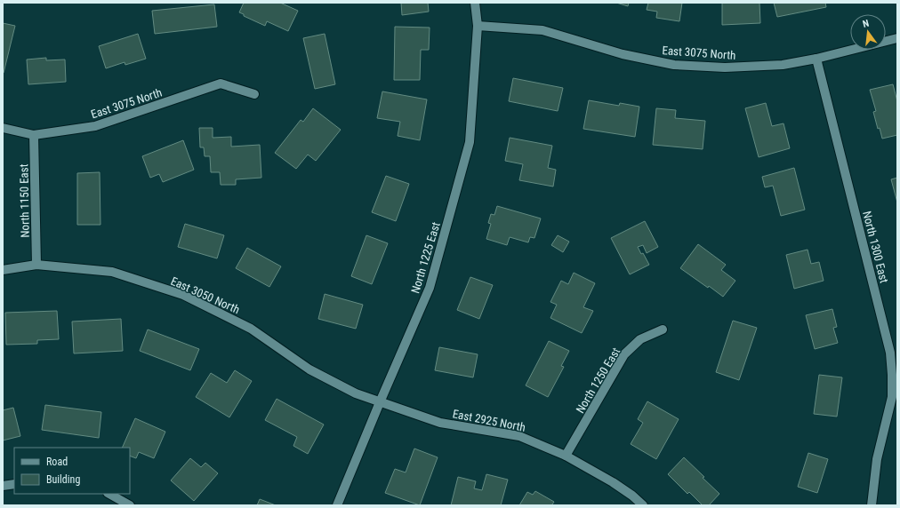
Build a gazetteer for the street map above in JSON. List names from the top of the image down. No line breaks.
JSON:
{"streets":{"street":["East 3075 North","North 1150 East","North 1300 East","North 1225 East","East 3050 North","North 1250 East","East 2925 North"]},"crossings":[["East 3075 North","North 1150 East"],["East 3075 North","North 1300 East"],["East 3075 North","North 1225 East"],["North 1150 East","East 3050 North"],["North 1225 East","East 3050 North"],["North 1225 East","East 2925 North"],["East 3050 North","East 2925 North"],["North 1250 East","East 2925 North"]],"legend":["Road","Building"],"north":"top"}
